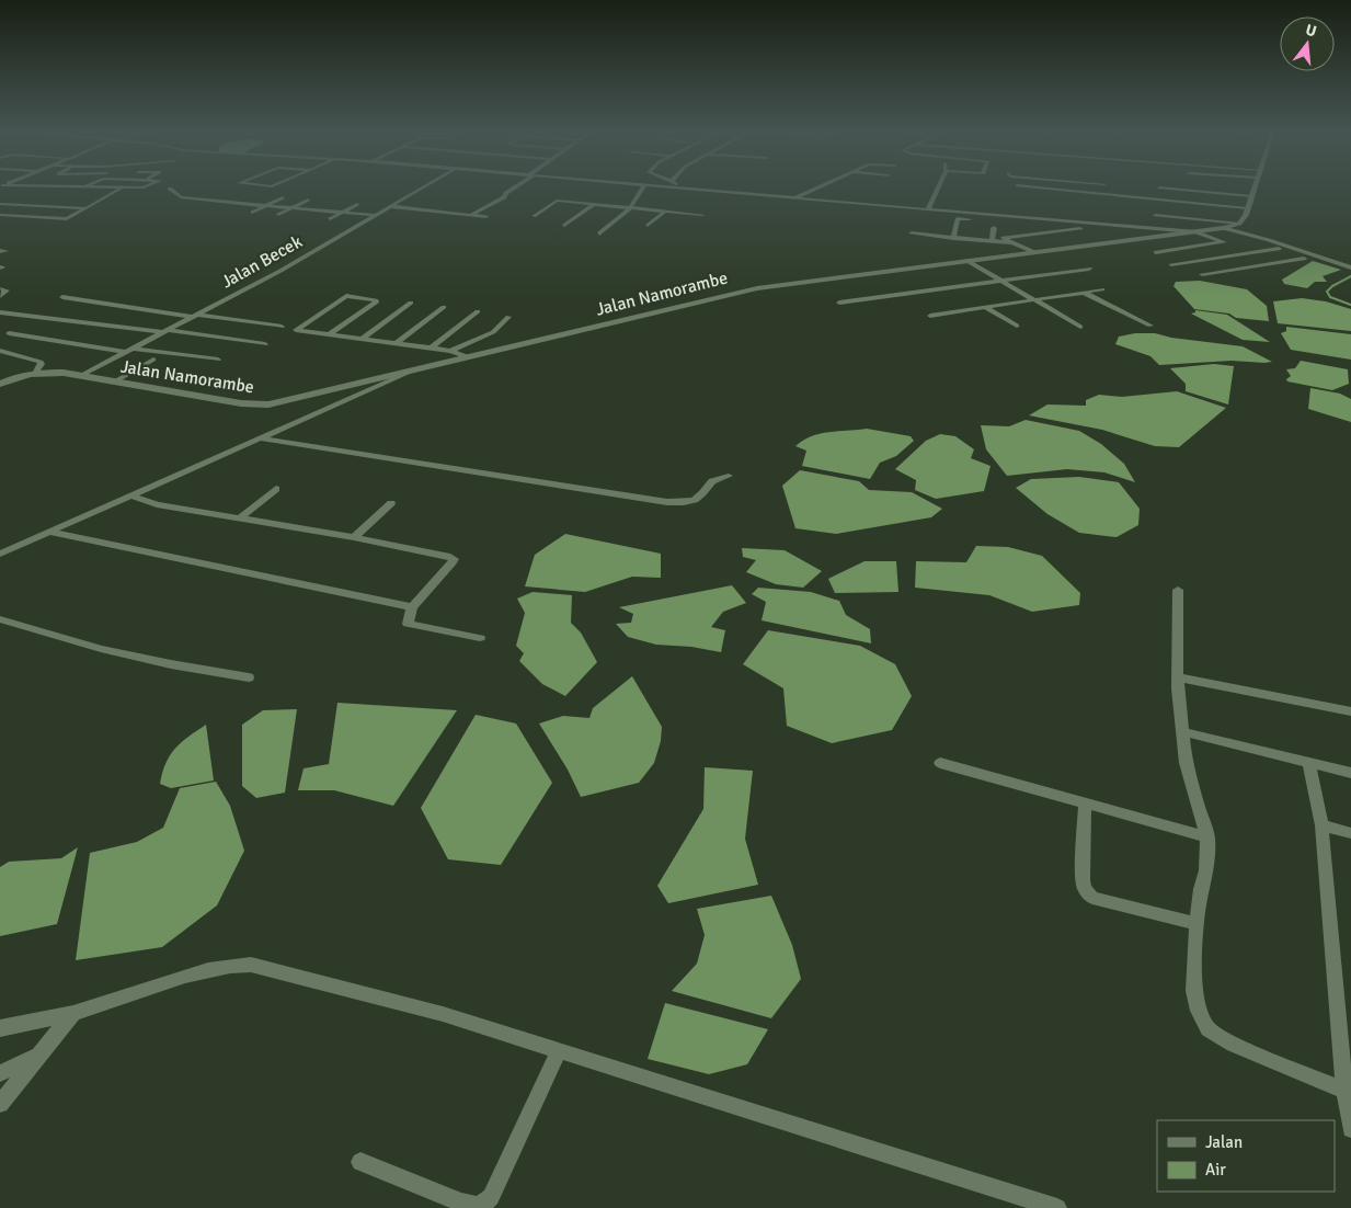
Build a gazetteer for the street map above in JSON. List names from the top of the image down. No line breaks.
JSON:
{"streets":{"main road":["Jalan Namorambe"],"street":["Jalan Becek"]},"crossings":[["Jalan Becek","Jalan Namorambe"]],"legend":["Jalan","Air"],"north":"top"}
